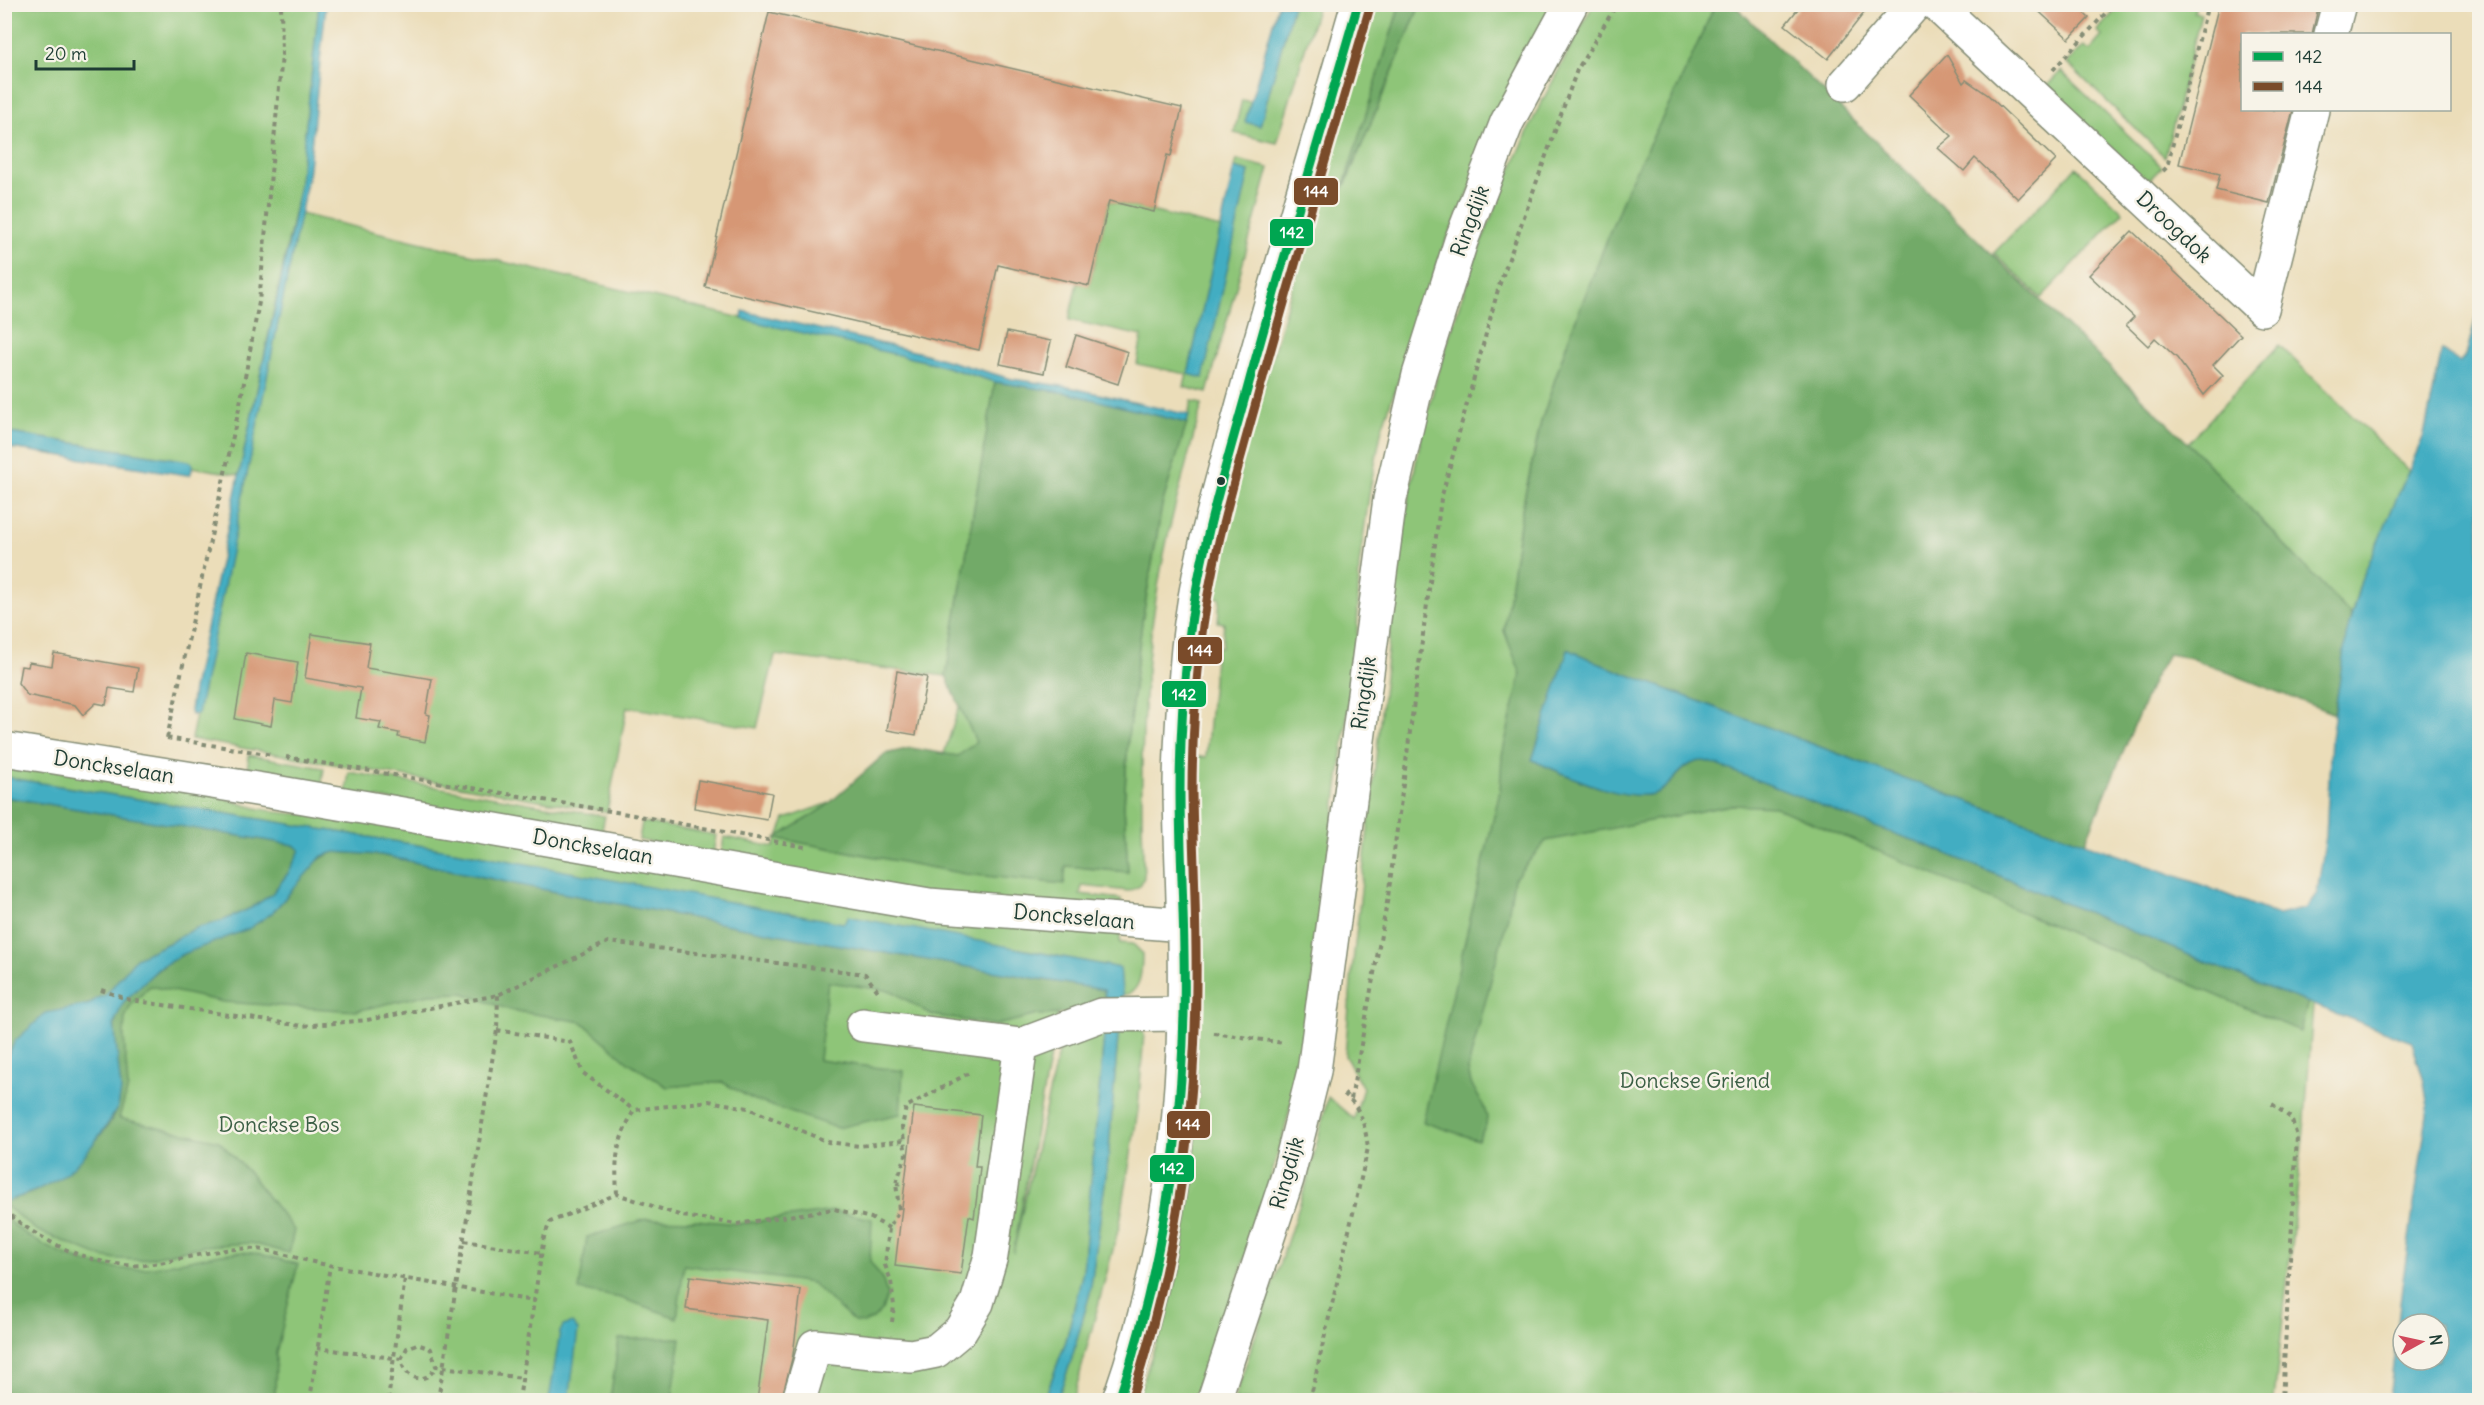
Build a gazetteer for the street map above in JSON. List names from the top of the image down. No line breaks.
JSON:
{"streets":{"street":["Ringdijk","Droogdok","Donckselaan"]},"parks":["Donckse Griend","Donckse Bos"],"lines":["transit line 142","transit line 144"],"legend":["142","144"],"scale_bar":"20 m","north":"right"}
